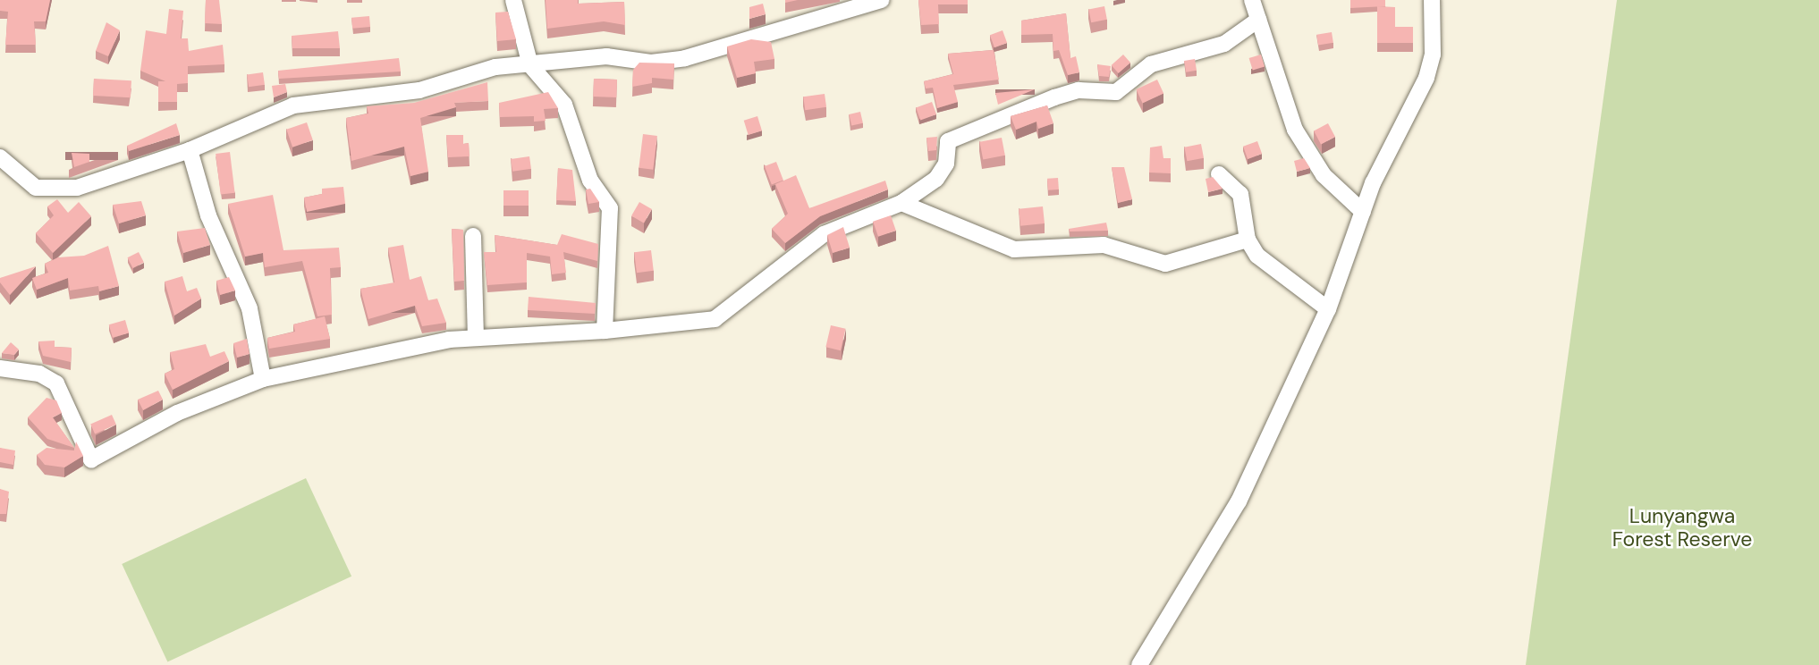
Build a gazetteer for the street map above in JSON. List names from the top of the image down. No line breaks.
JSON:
{"parks":["Lunyangwa Forest Reserve"]}
